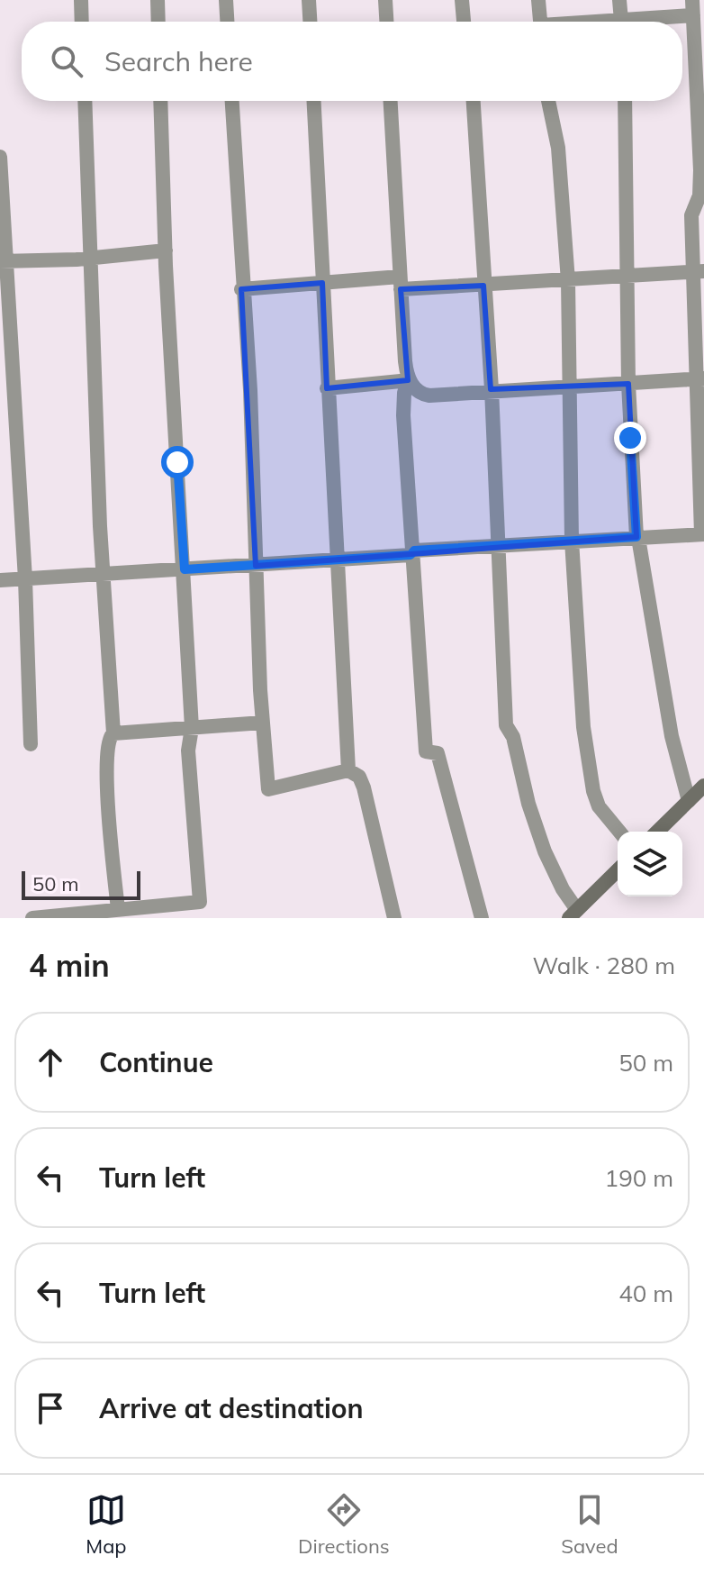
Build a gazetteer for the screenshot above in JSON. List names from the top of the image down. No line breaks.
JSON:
{"scale_bar":"50 m","page":{"search":"Search here","scale":"50 m","heading":["4 min","Walk · 280 m"],"list":[["Continue","50 m"],["Turn left","190 m"],["Turn left","40 m"],"Arrive at destination"],"nav":["Map","Directions","Saved"]}}
